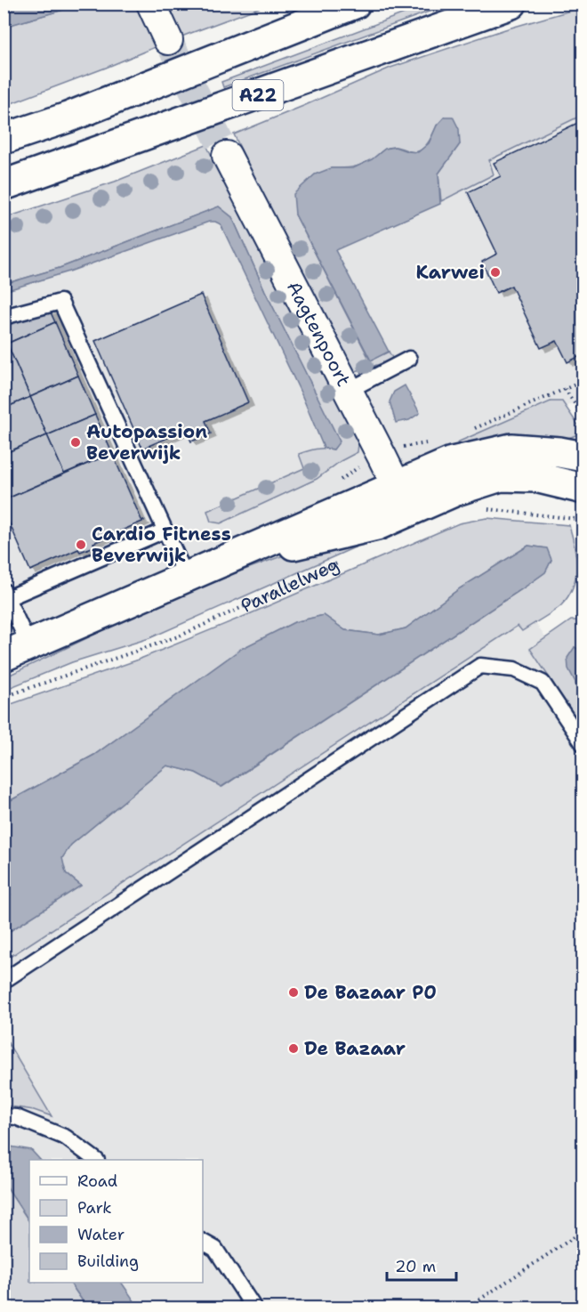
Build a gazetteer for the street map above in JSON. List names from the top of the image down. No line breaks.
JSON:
{"streets":{"main road":["A22","Parallelweg"],"street":["Aagtenpoort"]},"crossings":[["Aagtenpoort","Parallelweg"]],"places":["Karwei","Autopassion Beverwijk","Cardio Fitness Beverwijk","De Bazaar P0","De Bazaar"],"legend":["Road","Park","Water","Building"],"scale_bar":"20 m"}
